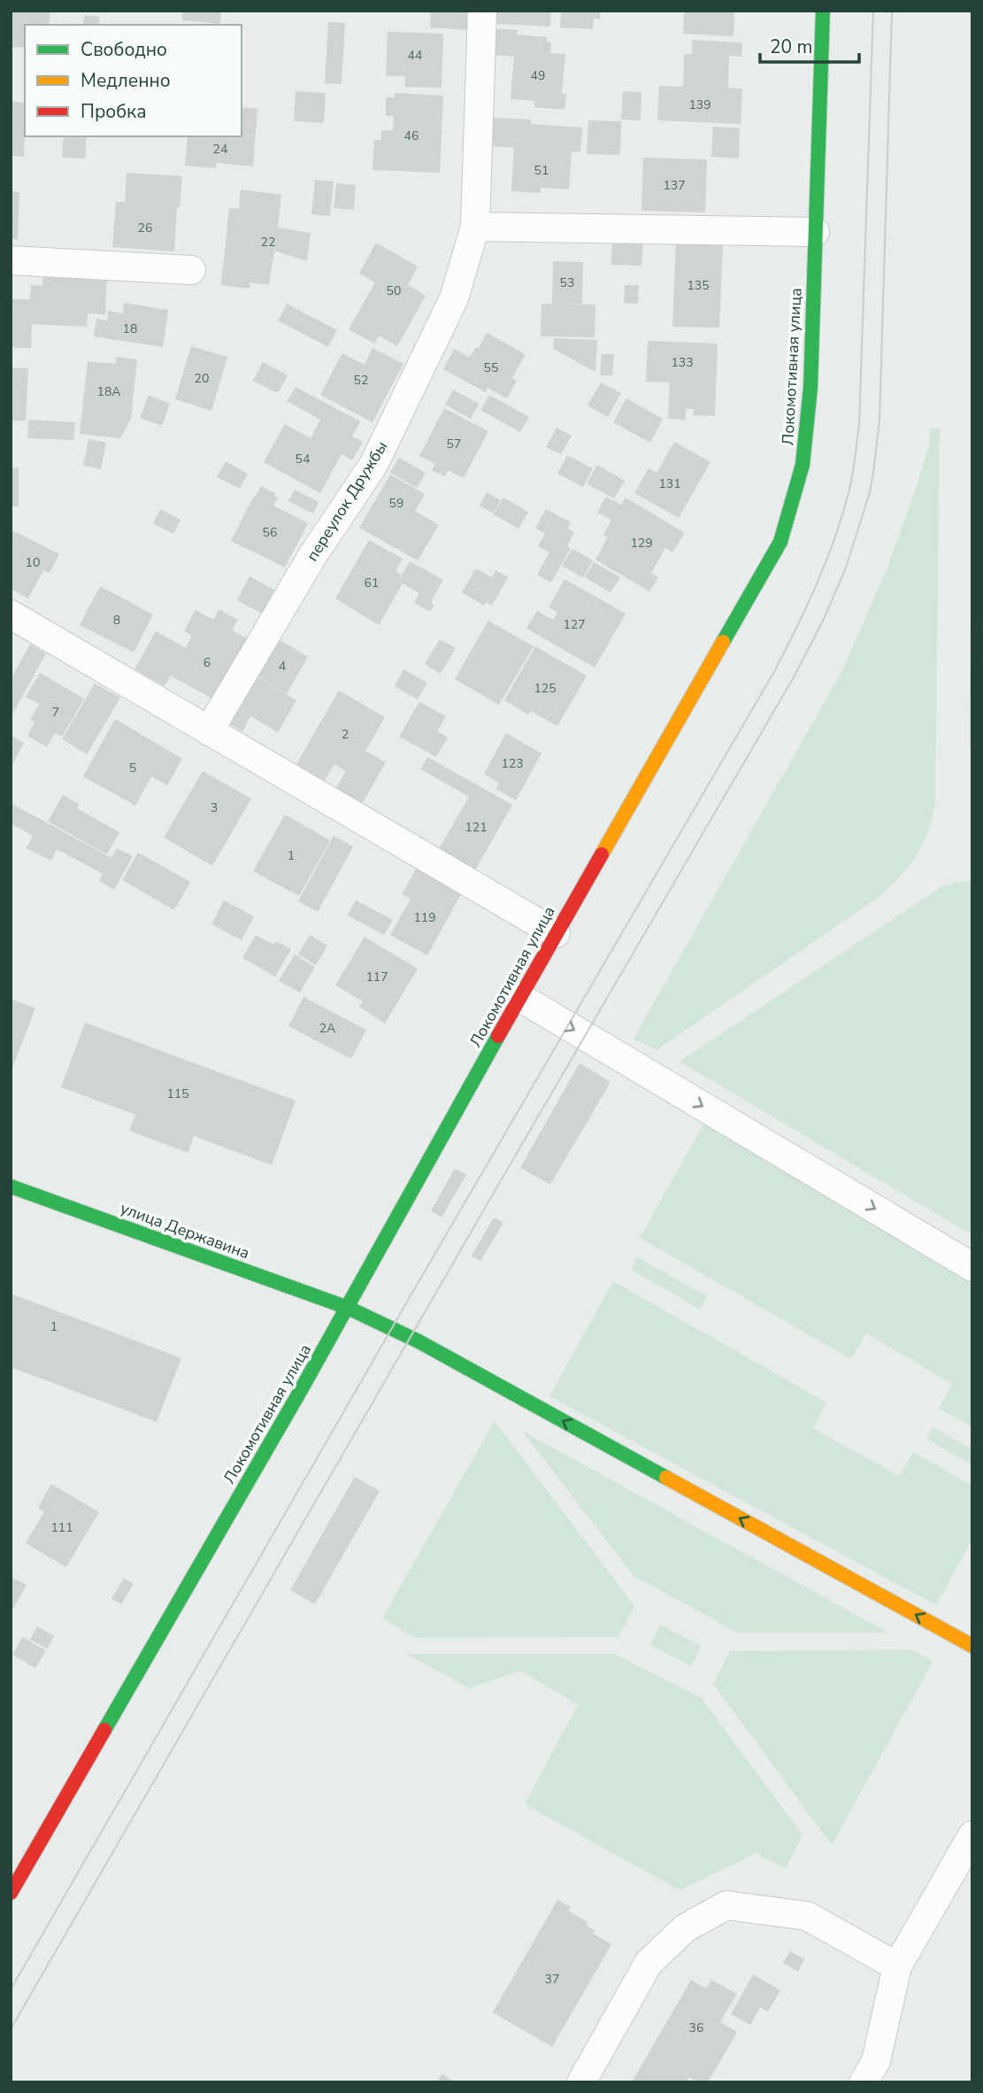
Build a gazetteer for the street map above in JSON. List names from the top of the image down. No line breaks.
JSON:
{"streets":{"main road":["Локомотивная улица","улица Державина"],"street":["переулок Дружбы"]},"crossings":[["Локомотивная улица","улица Державина"]],"one_way":["улица Державина"],"house_numbers":["44","49","139","46","24","51","137","26","22","53","135","50","18","133","55","20","52","18А","57","54","131","59","56","129","10","61","8","127","6","4","125","7","2","123","5","3","121","1","119","117","2А","115","1","111","37","36"],"legend":["Свободно","Медленно","Пробка"],"scale_bar":"20 m"}
